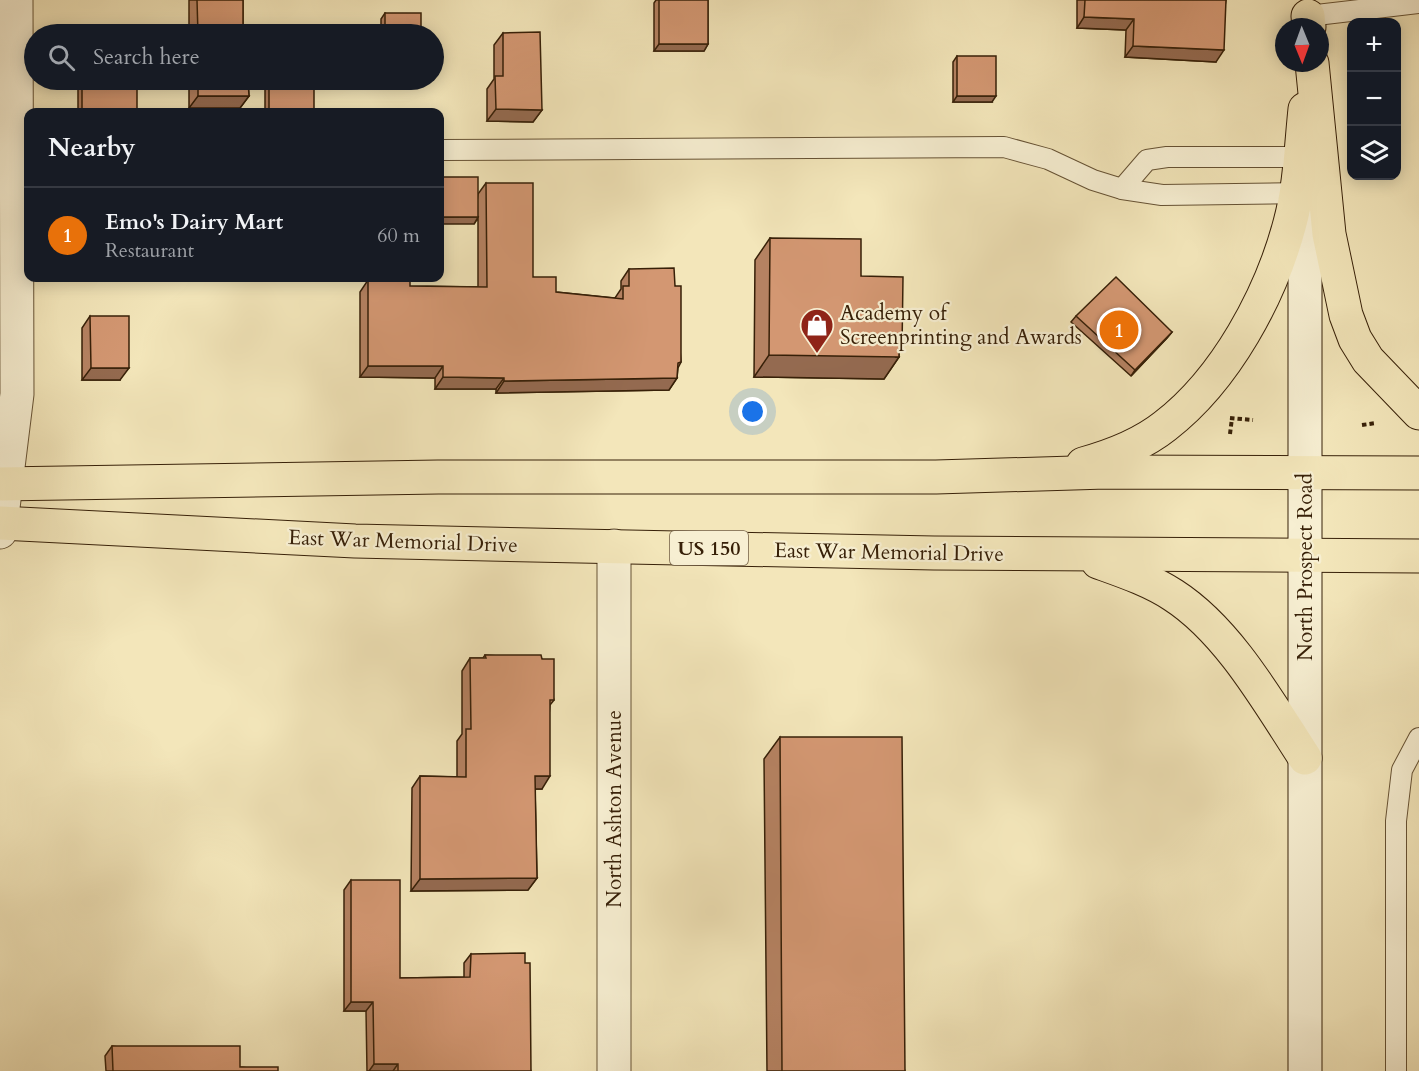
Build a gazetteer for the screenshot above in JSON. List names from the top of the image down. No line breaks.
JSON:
{"streets":{"highway":["East War Memorial Drive","US 150"],"street":["North Prospect Road","North Ashton Avenue"]},"crossings":[["East War Memorial Drive","North Prospect Road"],["East War Memorial Drive","North Ashton Avenue"]],"places":{"shop":["Academy of Screenprinting and Awards"]},"north":"bottom","page":{"map_buttons":["+","−"],"search":"Search here","heading":"Nearby","list":[{"mark":"1","name":"Emo's Dairy Mart","note":"Restaurant","value":"60 m"}],"pins":"1"}}
